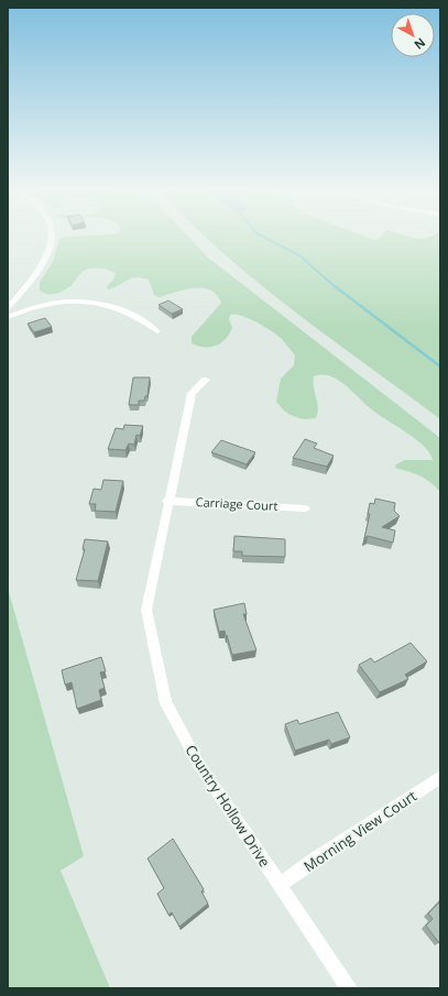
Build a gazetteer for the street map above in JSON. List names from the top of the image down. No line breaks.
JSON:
{"streets":{"street":["Carriage Court","Country Hollow Drive","Morning View Court"]},"crossings":[["Carriage Court","Country Hollow Drive"],["Country Hollow Drive","Morning View Court"]],"north":"bottom right"}
